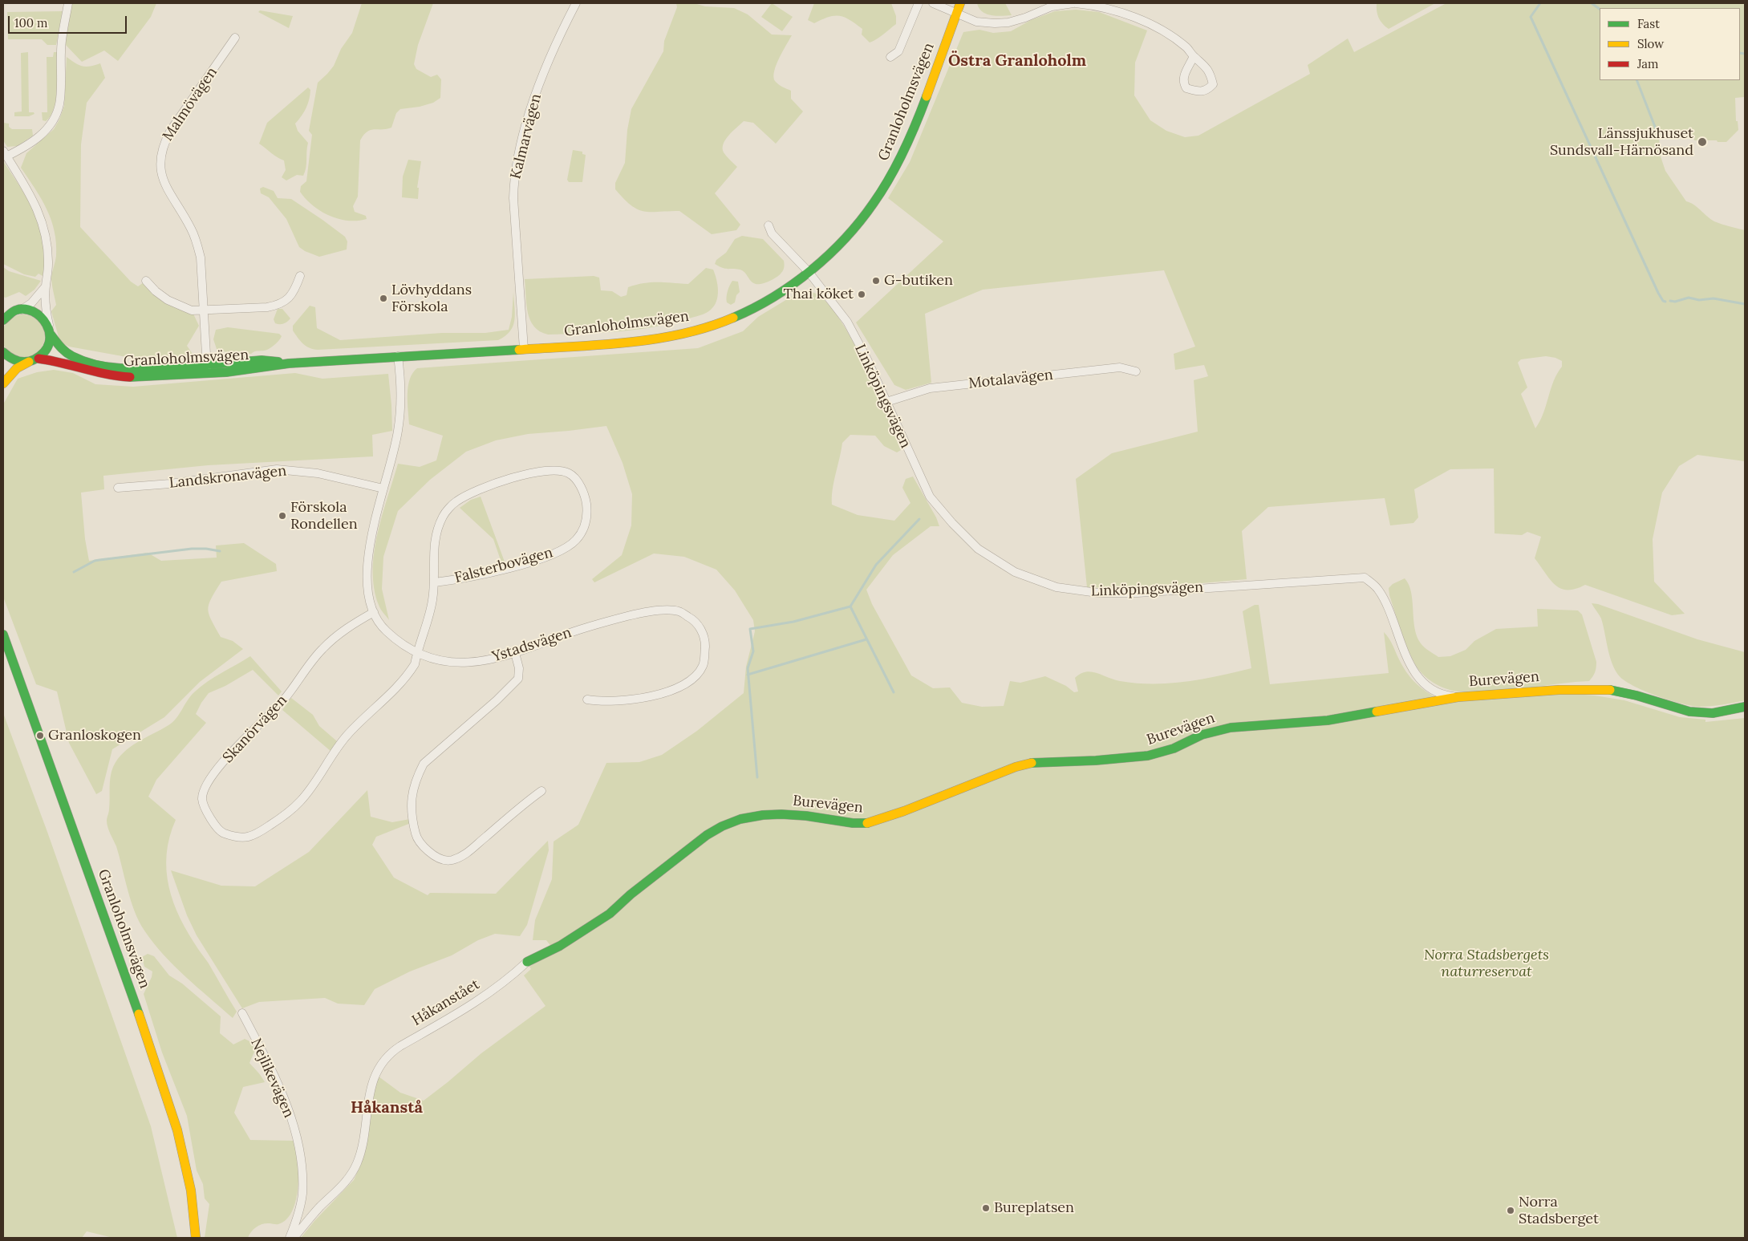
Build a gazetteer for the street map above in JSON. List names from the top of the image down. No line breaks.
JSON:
{"streets":{"street":["Granloholmsvägen","Malmövägen","Kalmarvägen","Motalavägen","Linköpingsvägen","Landskronavägen","Falsterbovägen","Ystadsvägen","Burevägen","Skanörvägen","Håkanstået","Nejlikevägen"]},"crossings":[["Granloholmsvägen","Malmövägen"],["Granloholmsvägen","Kalmarvägen"],["Granloholmsvägen","Linköpingsvägen"],["Granloholmsvägen","Ystadsvägen"],["Motalavägen","Linköpingsvägen"],["Linköpingsvägen","Burevägen"],["Landskronavägen","Ystadsvägen"],["Falsterbovägen","Ystadsvägen"],["Falsterbovägen","Skanörvägen"],["Ystadsvägen","Skanörvägen"],["Burevägen","Håkanstået"]],"districts":["Östra Granloholm","Håkanstå"],"parks":["Norra Stadsbergets naturreservat"],"places":["Länssjukhuset Sundsvall-Härnösand","G-butiken","Thai köket","Lövhyddans Förskola","Förskola Rondellen","Granloskogen","Bureplatsen","Norra Stadsberget"],"legend":["Fast","Slow","Jam"],"scale_bar":"100 m"}
